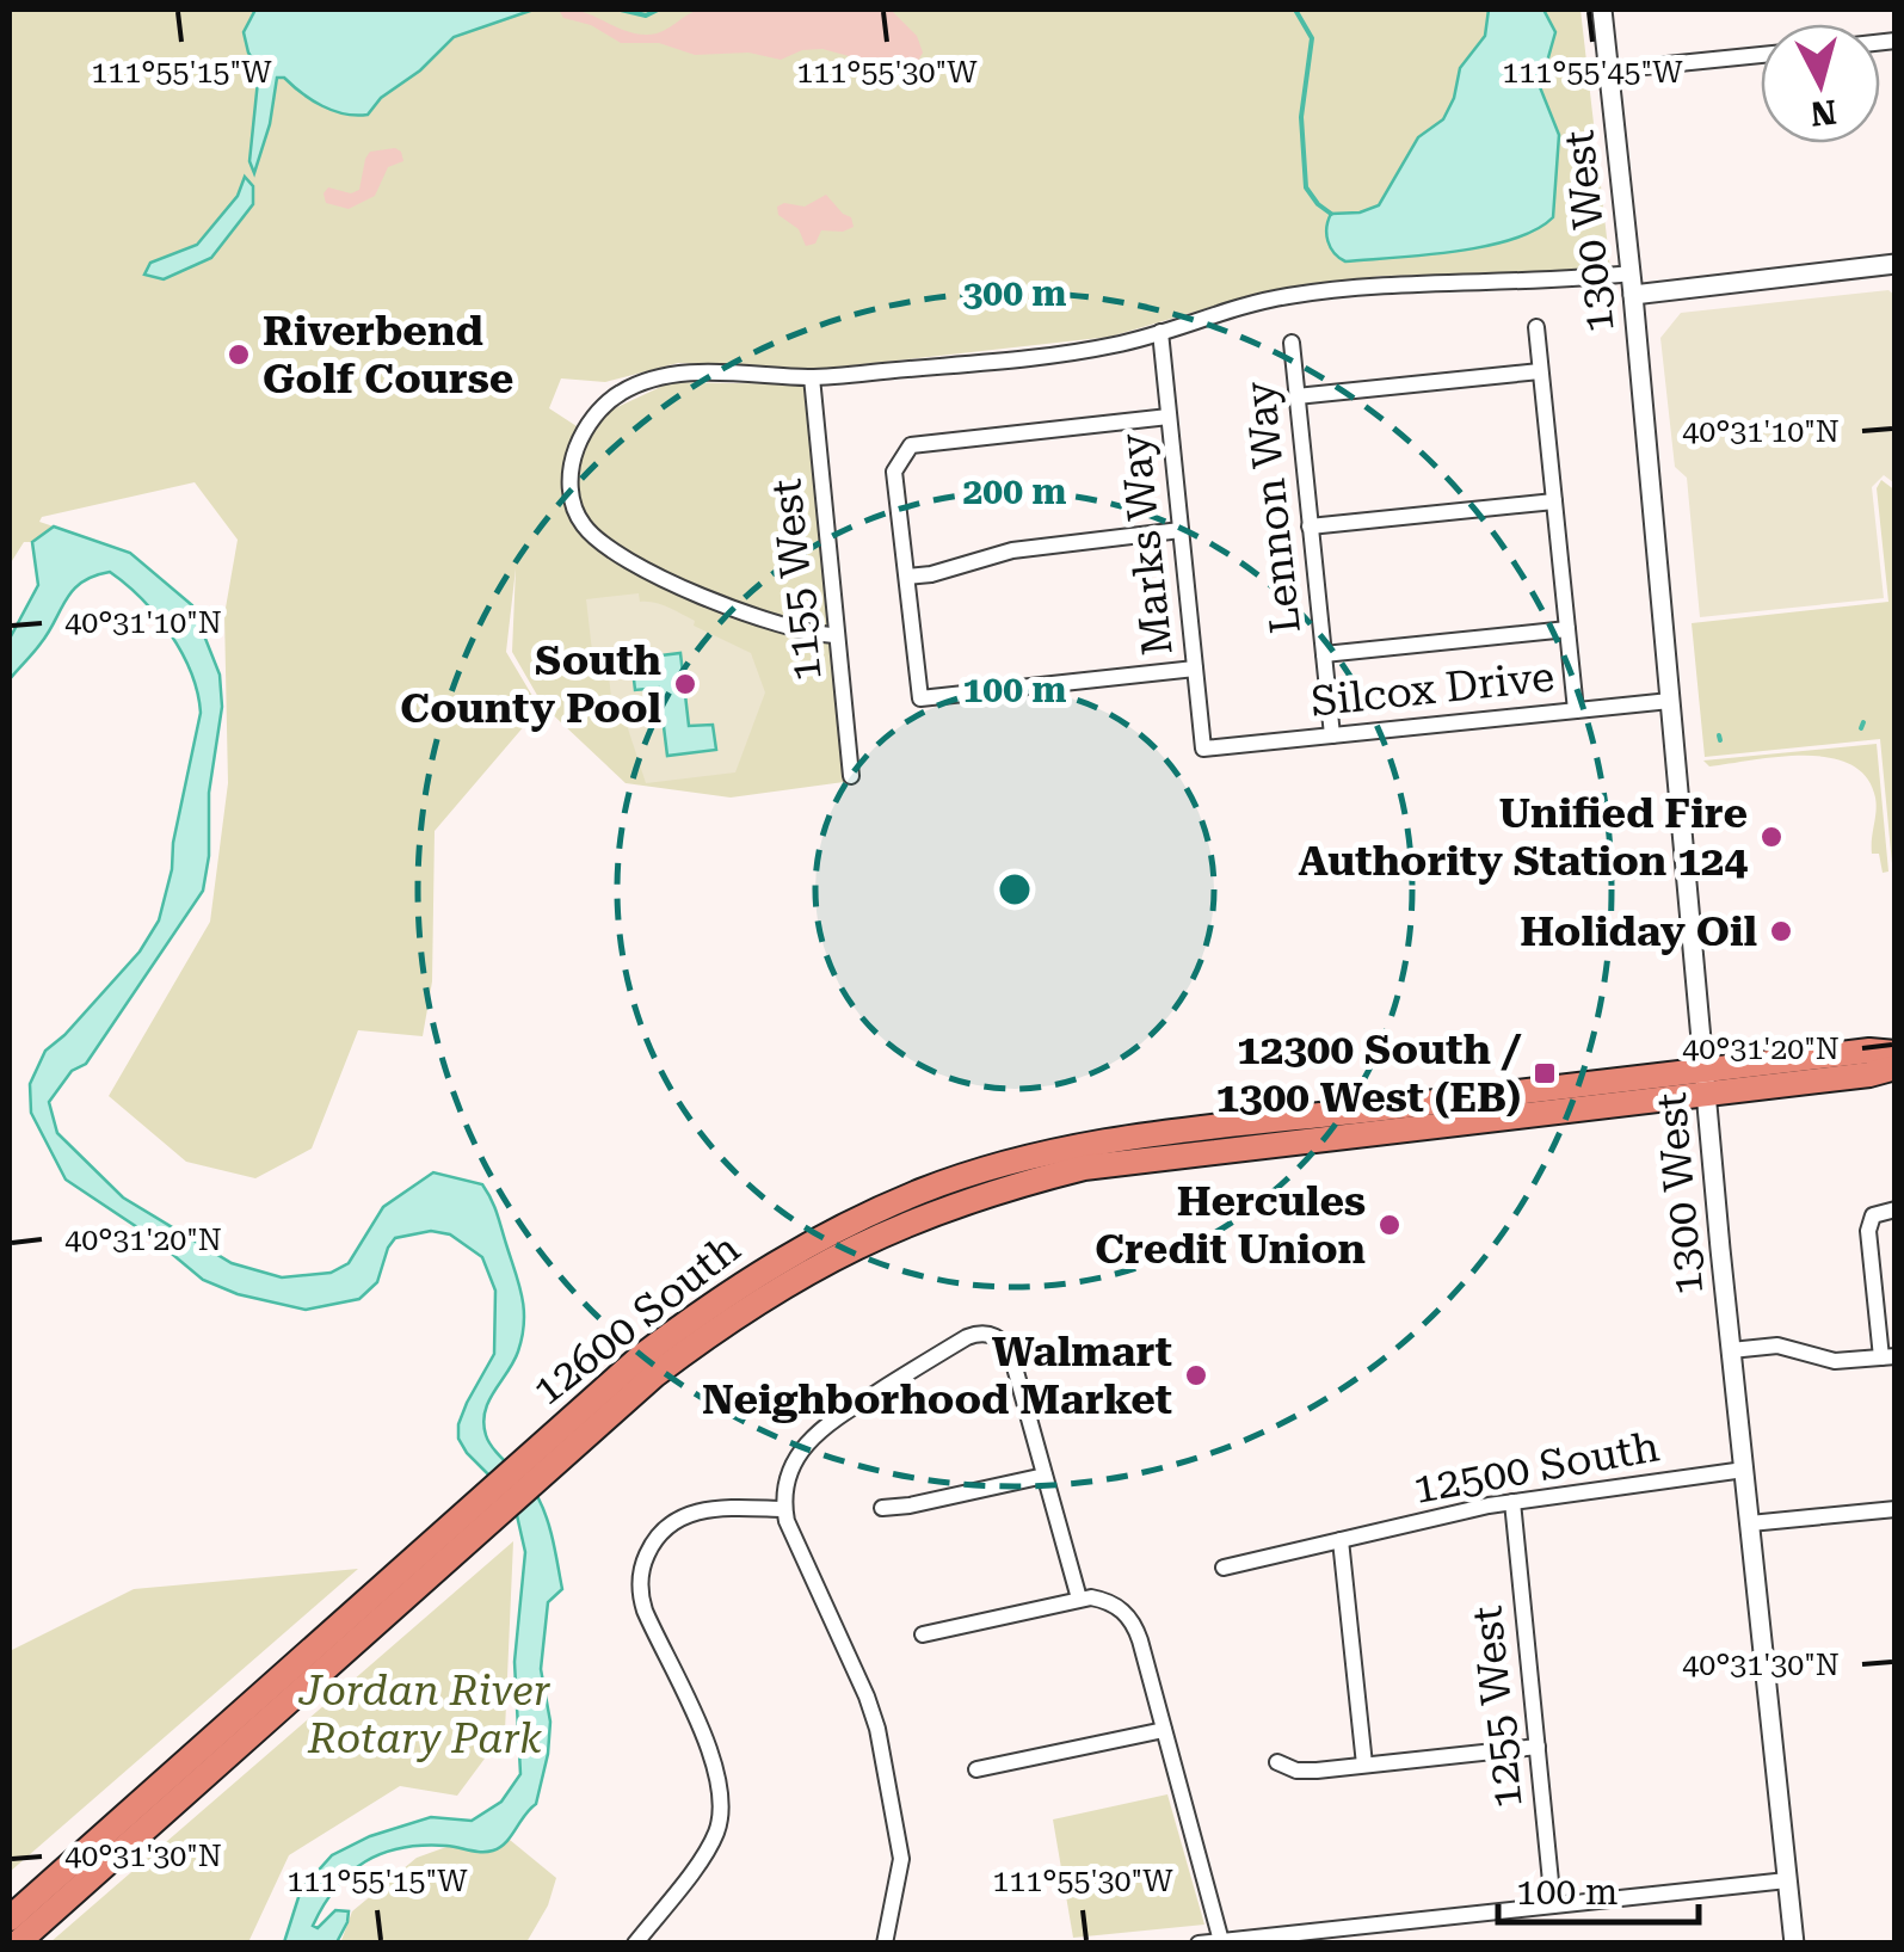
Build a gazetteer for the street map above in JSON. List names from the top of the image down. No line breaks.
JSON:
{"streets":{"main road":["12600 South"],"street":["1300 West","Lennon Way","Marks Way","1155 West","Silcox Drive","12500 South","1255 West"]},"crossings":[["1300 West","Silcox Drive"],["1300 West","12600 South"],["1300 West","12500 South"],["Lennon Way","Silcox Drive"],["Marks Way","Silcox Drive"],["12500 South","1255 West"]],"parks":["Jordan River Rotary Park"],"places":{"other":["Riverbend Golf Course","South County Pool","Unified Fire Authority Station 124","Holiday Oil","Hercules Credit Union","Walmart Neighborhood Market"],"transit":["12300 South / 1300 West (EB)"]},"scale_bar":"100 m","north":"bottom","coordinates":["111°55'15\"W","111°55'30\"W","111°55'45\"W","40°31'10\"N","40°31'20\"N","40°31'30\"N"],"rings":["300 m","200 m","100 m"]}
